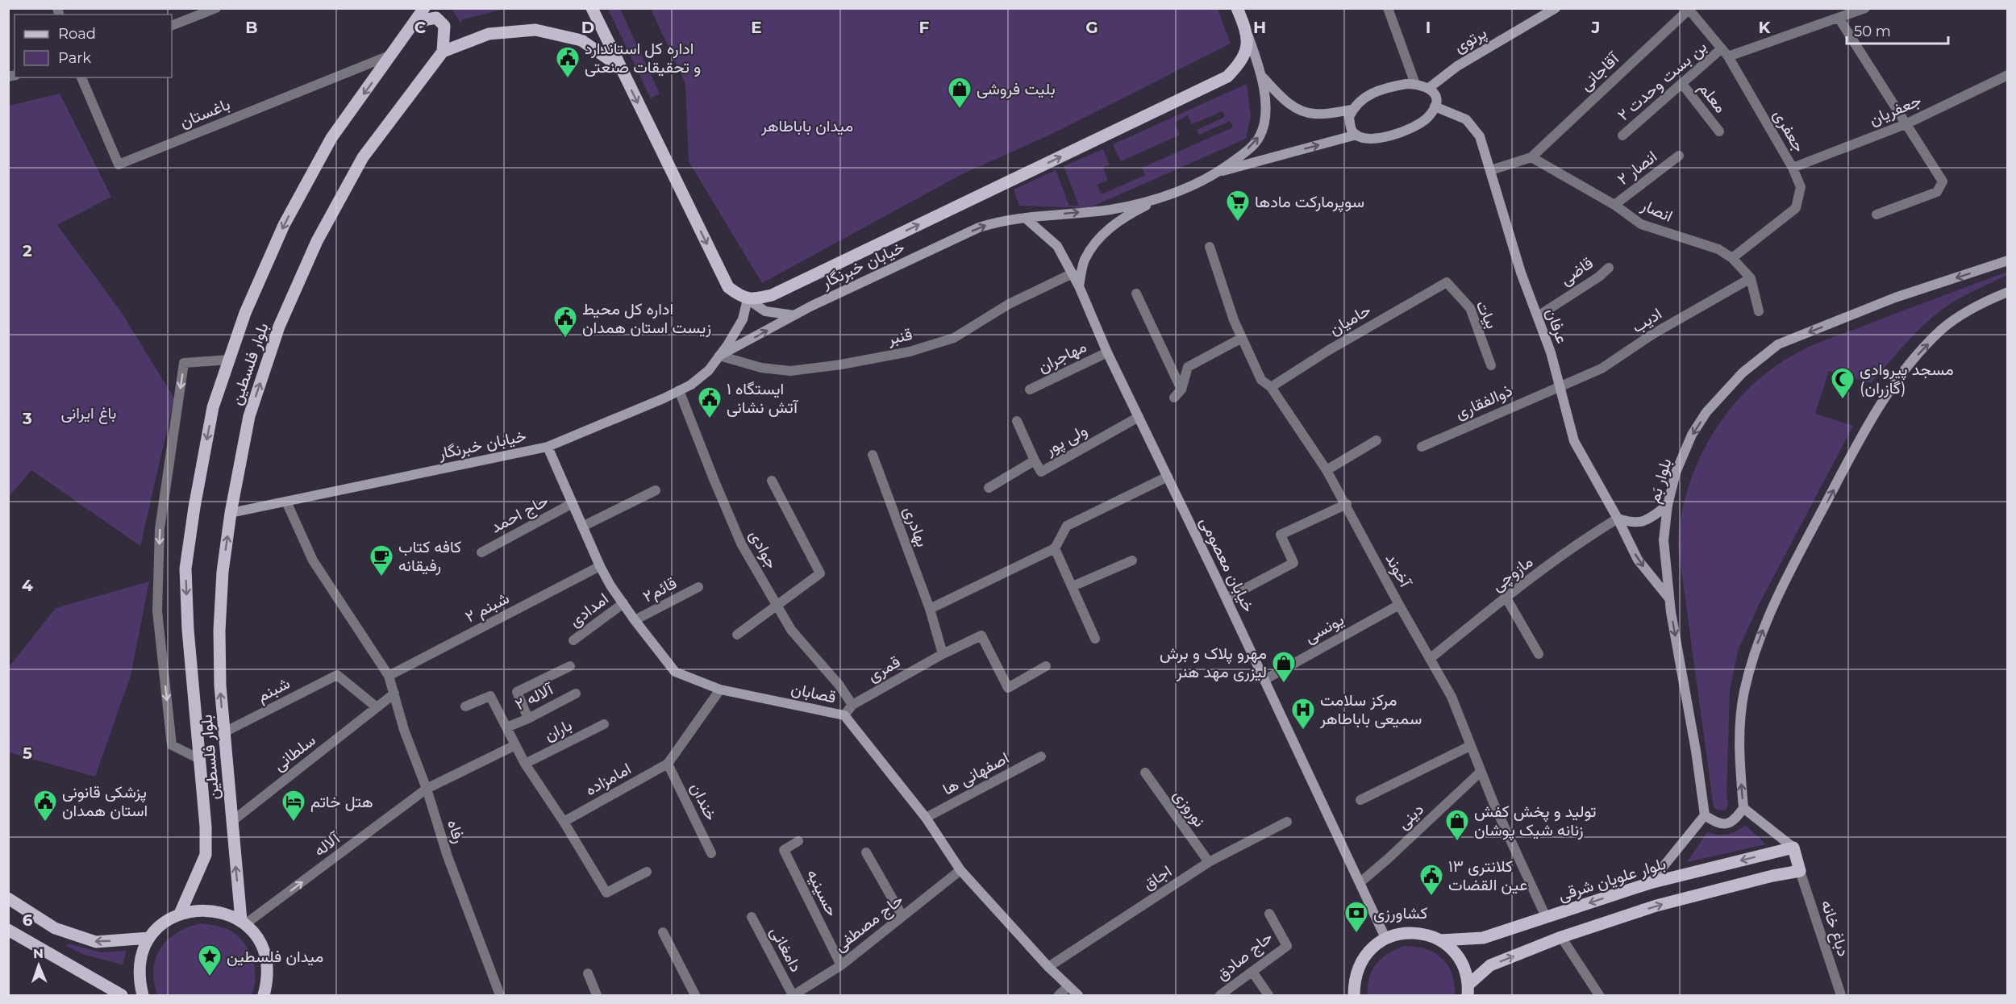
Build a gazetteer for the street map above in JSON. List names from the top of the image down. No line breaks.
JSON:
{"streets":{"main road":["پرتوی","خیابان خبرنگار","عرفان","بلوار فلسطین","بلوار بَم","خیابان معصومی","قصابان","بلوار علویان شرقی"],"street":["آقاجانی","بن بست وحدت ۲","معلم","جعفریان","باغستان","جعفری","انصار ۲","انصار","قاضی","بیات","حامیان","ادیب","قنبر","مهاجران","ذوالفقاری","ولی پور","حاج احمد","بهادری","جوادی","آخوند","مازوچی","قائم۲","شبنم ۲","امدادی","یونسی","قمری","شبنم","آلاله ۲","باران","سلطانی","اصفهانی ها","امامزاده","خندان","نوروزی","دینی","رفاه","آلاله","اجاق","حسینیه","حاج مصطفی","دباغ خانه","دامغانی","حاج صادق"]},"crossings":[["آقاجانی","جعفری"],["آقاجانی","انصار"],["بن بست وحدت ۲","معلم"],["بن بست وحدت ۲","جعفری"],["جعفریان","جعفری"],["باغستان","بلوار فلسطین"],["جعفری","انصار"],["انصار ۲","انصار"],["انصار","ادیب"],["خیابان خبرنگار","قنبر"],["خیابان خبرنگار","بلوار فلسطین"],["خیابان خبرنگار","جوادی"],["خیابان خبرنگار","خیابان معصومی"],["خیابان خبرنگار","قصابان"],["خیابان خبرنگار","رفاه"],["قاضی","عرفان"],["بیات","حامیان"],["حامیان","آخوند"],["ادیب","عرفان"],["ادیب","ذوالفقاری"],["عرفان","ذوالفقاری"],["عرفان","بلوار بَم"],["عرفان","مازوچی"],["قنبر","خیابان معصومی"],["مهاجران","خیابان معصومی"],["بلوار فلسطین","شبنم"],["بلوار فلسطین","سلطانی"],["بلوار فلسطین","آلاله"],["ولی پور","خیابان معصومی"],["حاج احمد","قصابان"],["بهادری","قمری"],["جوادی","قمری"],["خیابان معصومی","یونسی"],["خیابان معصومی","دینی"],["آخوند","مازوچی"],["آخوند","یونسی"],["آخوند","دینی"],["آخوند","بلوار علویان شرقی"],["قائم۲","قصابان"],["شبنم ۲","قصابان"],["شبنم ۲","رفاه"],["امدادی","قصابان"],["قمری","قصابان"],["شبنم","سلطانی"],["قصابان","اصفهانی ها"],["قصابان","امامزاده"],["قصابان","اجاق"],["قصابان","حاج مصطفی"],["سلطانی","رفاه"],["امامزاده","خندان"],["نوروزی","اجاق"],["رفاه","آلاله"],["حسینیه","حاج مصطفی"],["حاج مصطفی","دامغانی"]],"one_way":["آلاله"],"parks":["میدان باباطاهر","باغ ایرانی"],"places":{"public building":["اداره کل استاندارد و تحقیقات صنعتی","اداره کل محیط زیست استان همدان","ایستگاه ۱ آتش نشانی","پزشکی قانونی استان همدان","کلانتری ۱۳ عین القضات"],"shop":["بلیت فروشی","مهرو پلاک و برش لیزری مهد هنر","تولید و پخش کفش زنانه شیک پوشان"],"supermarket":["سوپرمارکت مادها"],"mosque":["مسجد پیروادی (گازران)"],"cafe":["کافه کتاب رفیقانه"],"hospital":["مرکز سلامت سمیعی باباطاهر"],"hotel":["هتل خاتم"],"bank":["کشاورزی"],"place":["میدان فلسطین"]},"legend":["Road","Park"],"scale_bar":"50 m","north":"top","grid":{"columns":["B","C","D","E","F","G","H","I","J","K"],"rows":["2","3","4","5","6"]}}
